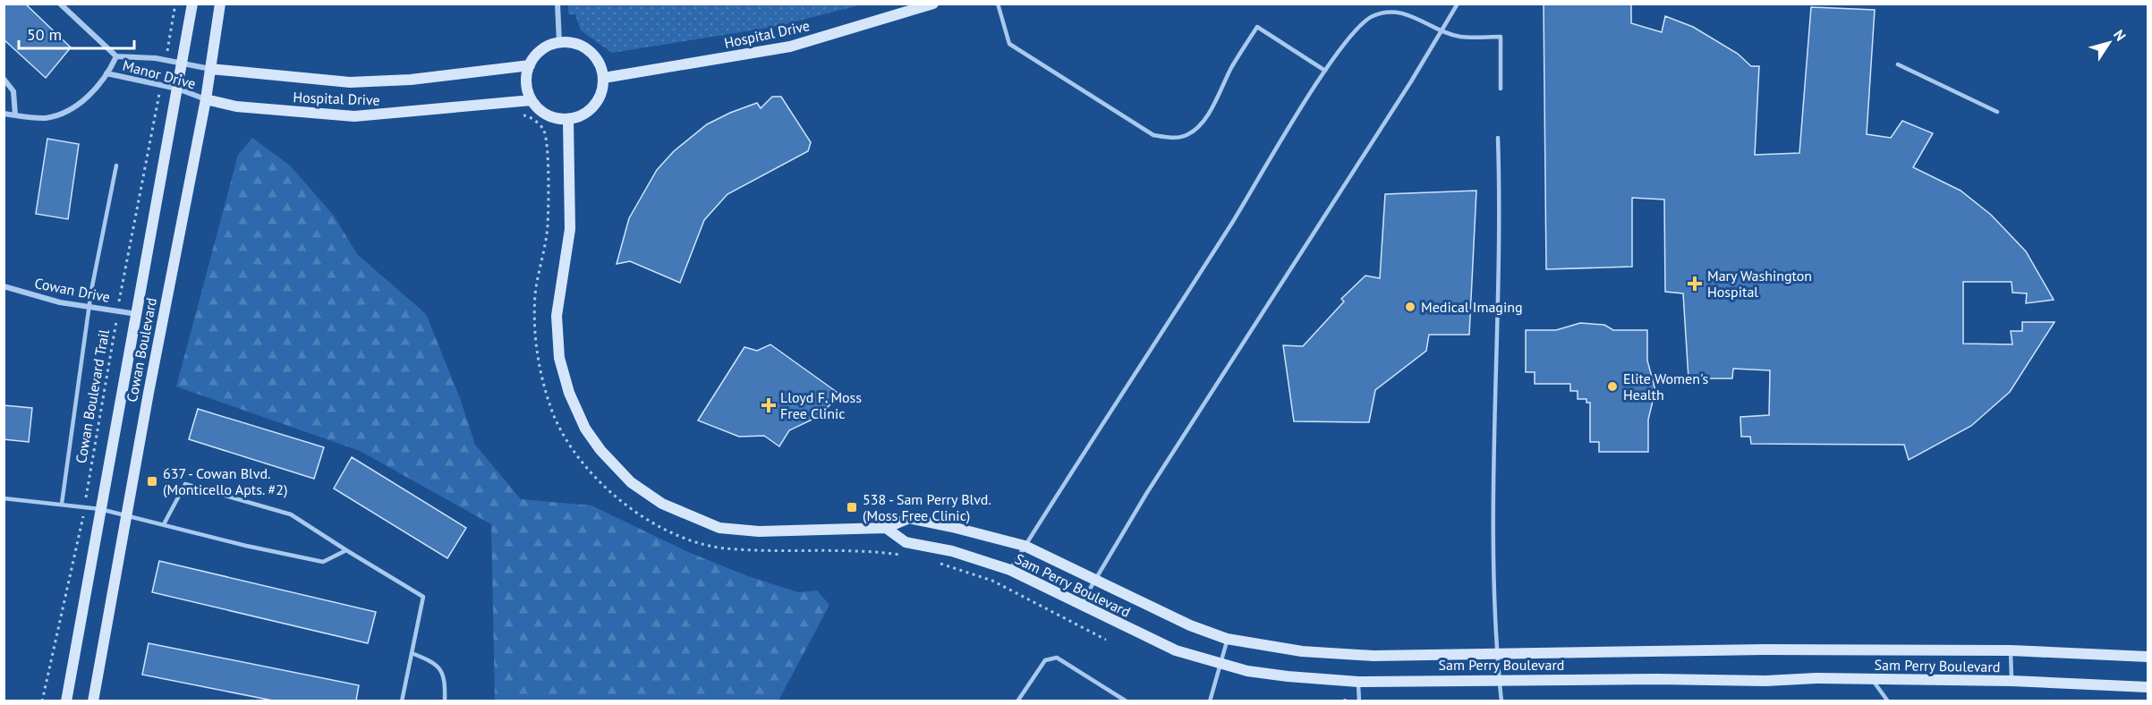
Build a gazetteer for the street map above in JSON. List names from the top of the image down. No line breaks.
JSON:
{"streets":{"street":["Hospital Drive","Manor Drive","Cowan Drive","Cowan Boulevard","Sam Perry Boulevard"],"path":["Cowan Boulevard Trail"]},"crossings":[["Hospital Drive","Manor Drive"],["Hospital Drive","Cowan Boulevard"],["Hospital Drive","Sam Perry Boulevard"],["Manor Drive","Cowan Boulevard"],["Cowan Drive","Cowan Boulevard"],["Cowan Drive","Cowan Boulevard Trail"]],"places":{"health":["Mary Washington Hospital","Lloyd F. Moss Free Clinic"],"other":["Medical Imaging","Elite Women's Health"],"transit":["637 - Cowan Blvd. (Monticello Apts. #2)","538 - Sam Perry Blvd. (Moss Free Clinic)"]},"scale_bar":"50 m","north":"top right"}
